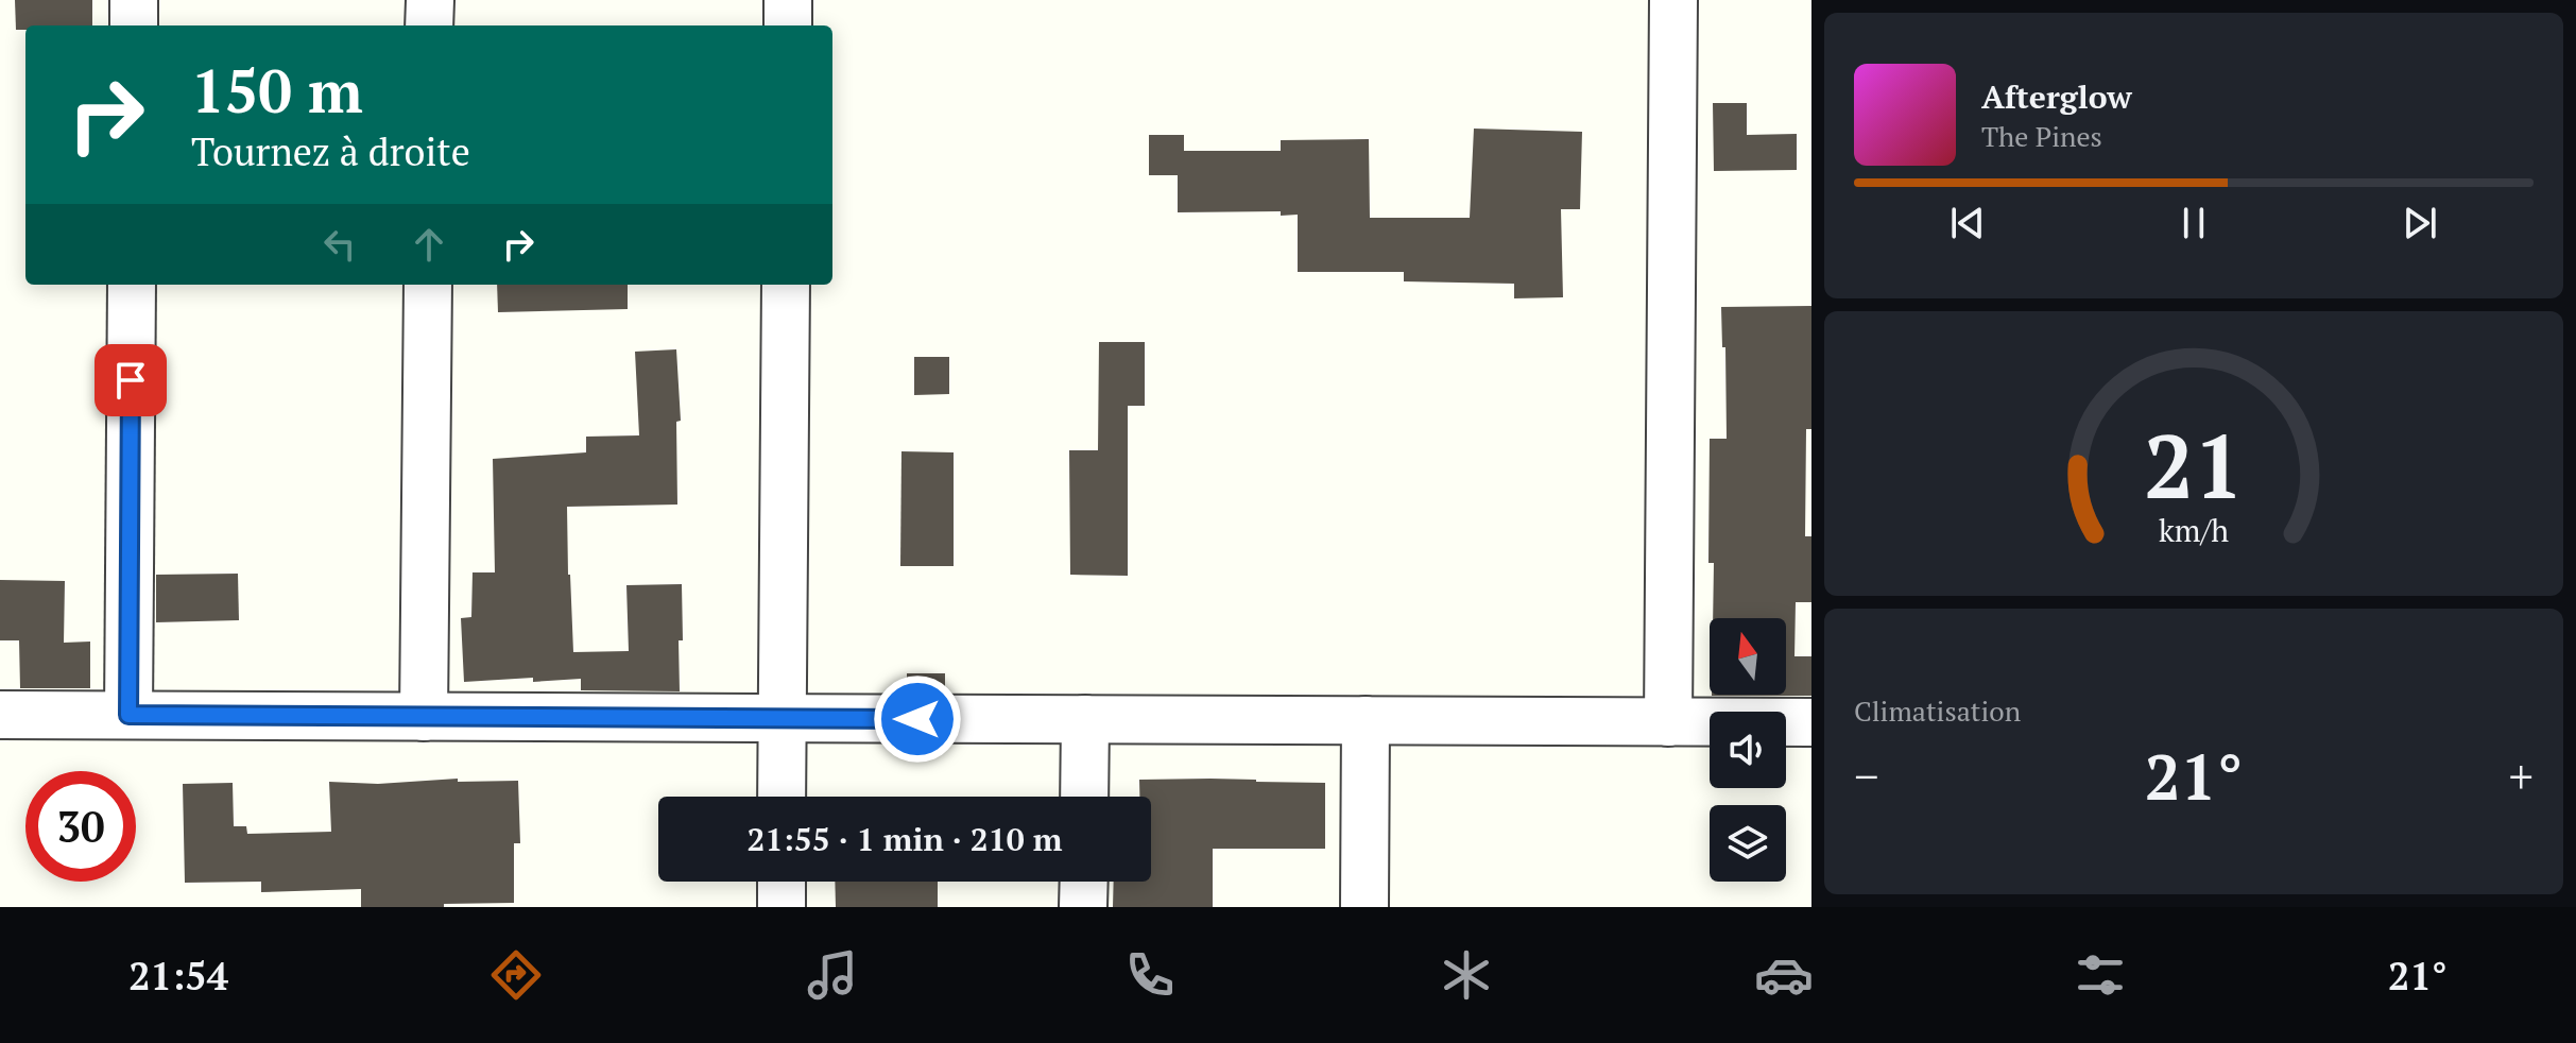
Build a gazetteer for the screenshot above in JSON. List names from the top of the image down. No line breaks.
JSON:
{"north":"top","page":{"turn":["150 m","Tournez à droite"],"song":["Afterglow","The Pines"],"tile":"Climatisation","heat":["−","21°","+"],"limit":"30","trip":"21:55 · 1 min · 210 m","tabs":["21:54","21°"],"gauge":["21","km/h"]}}
